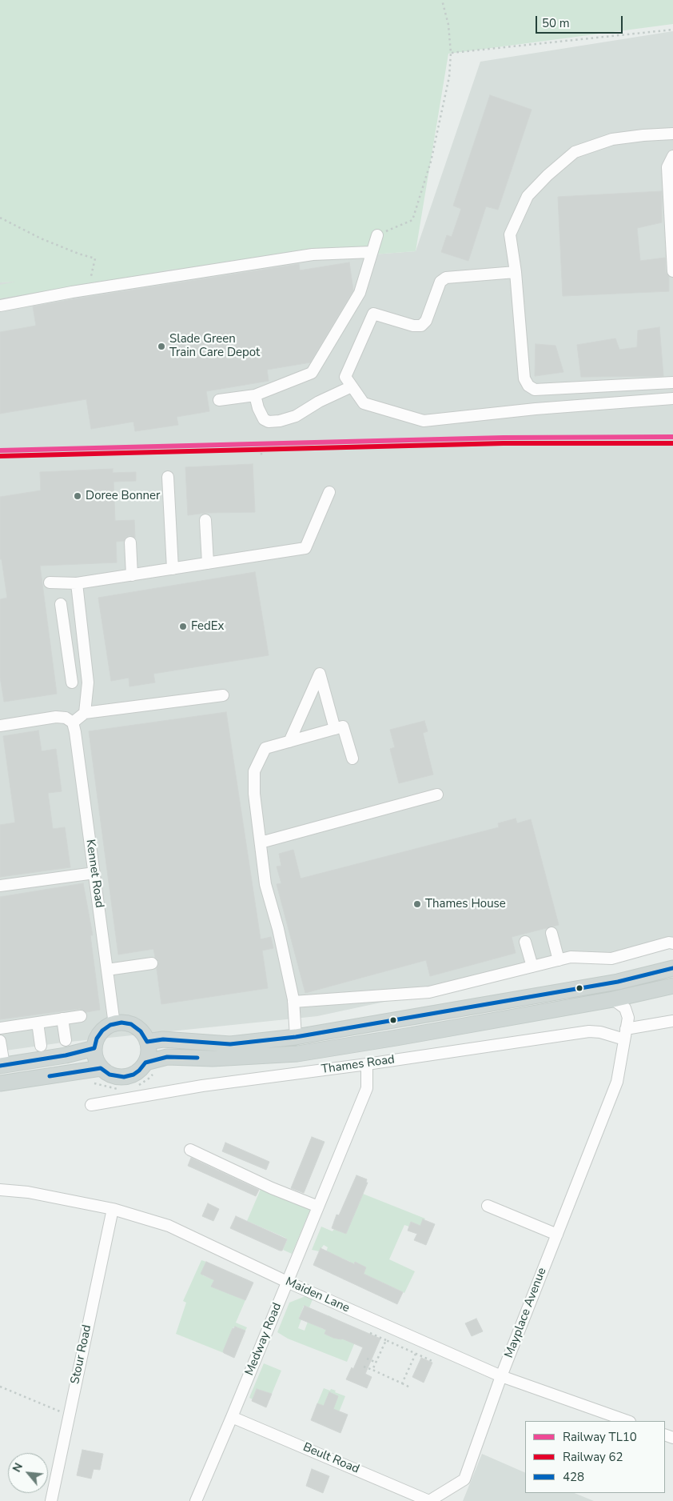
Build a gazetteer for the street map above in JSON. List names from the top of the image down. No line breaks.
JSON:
{"streets":{"main road":["Thames Road"],"street":["Kennet Road","Maiden Lane","Mayplace Avenue","Medway Road","Stour Road","Beult Road"]},"crossings":[["Kennet Road","Thames Road"],["Thames Road","Mayplace Avenue"],["Thames Road","Medway Road"],["Maiden Lane","Mayplace Avenue"],["Maiden Lane","Medway Road"],["Maiden Lane","Stour Road"],["Mayplace Avenue","Beult Road"],["Medway Road","Beult Road"]],"places":["Slade Green Train Care Depot","Doree Bonner","FedEx","Thames House"],"lines":["rail line TL10","rail line 62","transit line 428"],"legend":["Railway TL10","Railway 62","428"],"scale_bar":"50 m","north":"top left"}
